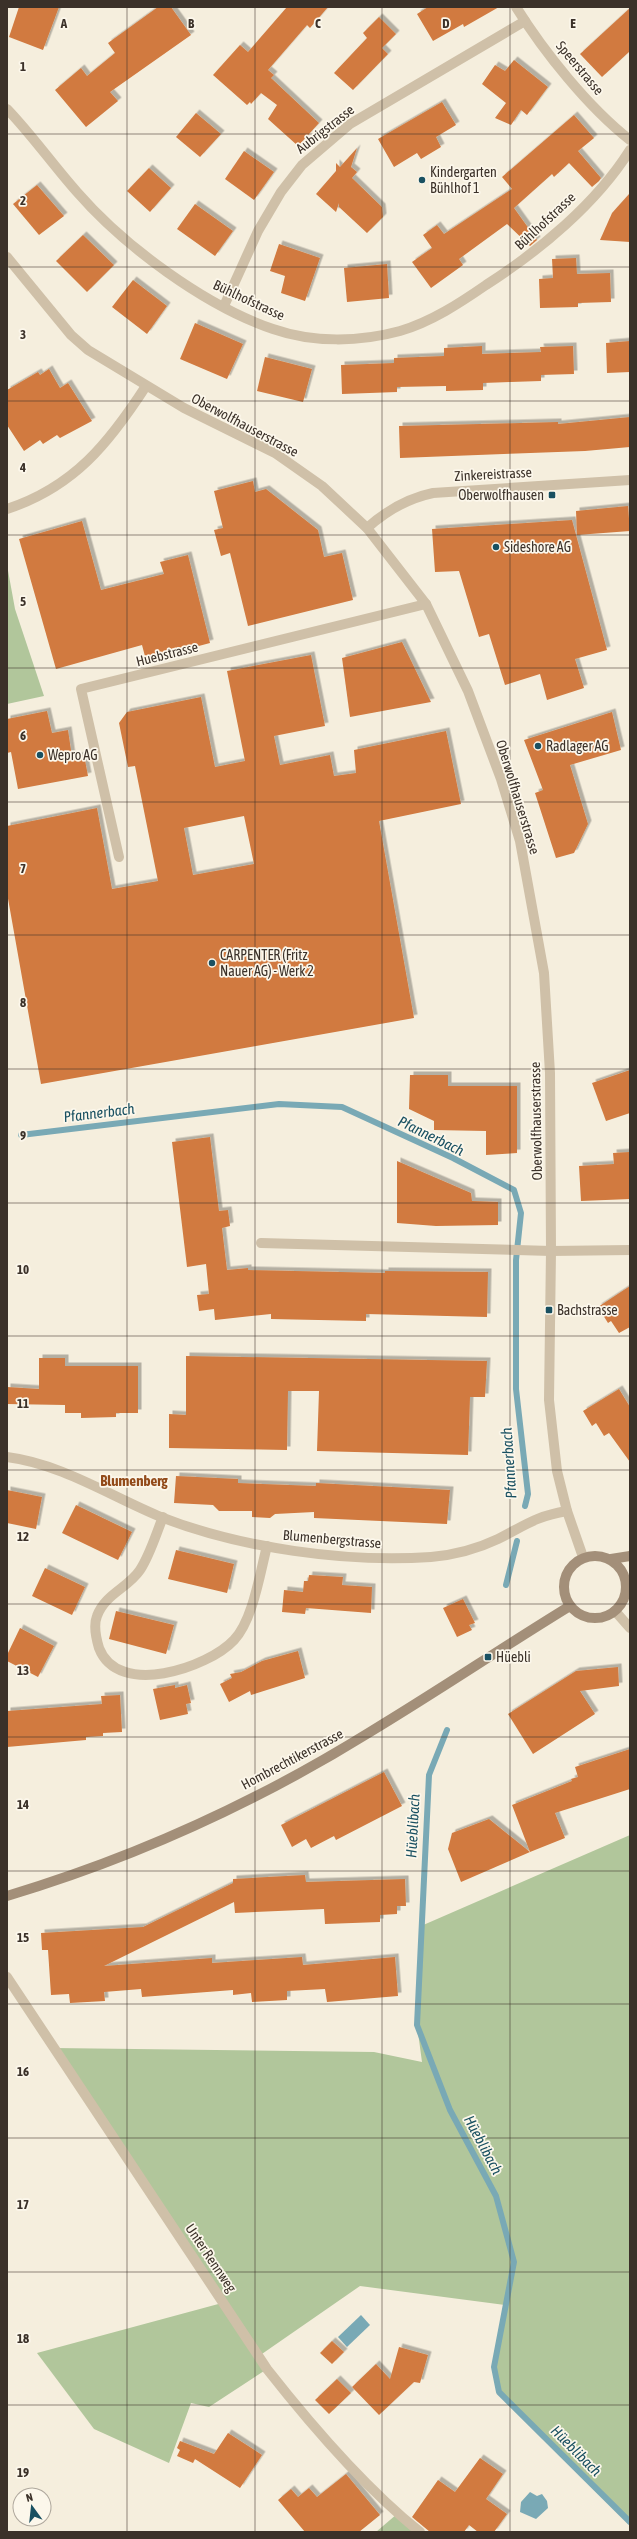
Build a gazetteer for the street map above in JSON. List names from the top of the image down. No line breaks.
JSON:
{"streets":{"main road":["Hombrechtikerstrasse"],"street":["Speerstrasse","Aubrigstrasse","Bühlhofstrasse","Oberwolfhauserstrasse","Zinkereistrasse","Huebstrasse","Blumenbergstrasse","Unter Rennweg"]},"crossings":[["Speerstrasse","Aubrigstrasse"],["Aubrigstrasse","Bühlhofstrasse"],["Oberwolfhauserstrasse","Zinkereistrasse"],["Oberwolfhauserstrasse","Huebstrasse"],["Oberwolfhauserstrasse","Blumenbergstrasse"],["Oberwolfhauserstrasse","Hombrechtikerstrasse"]],"districts":["Blumenberg"],"water":["Pfannerbach","Hüeblibach"],"places":{"other":["Kindergarten Bühlhof 1","Sideshore AG","Radlager AG","Wepro AG","CARPENTER (Fritz Nauer AG) - Werk 2"],"transit":["Oberwolfhausen","Bachstrasse","Hüebli"]},"north":"top","grid":{"columns":["A","B","C","D","E"],"rows":["1","2","3","4","5","6","7","8","9","10","11","12","13","14","15","16","17","18","19"]}}
